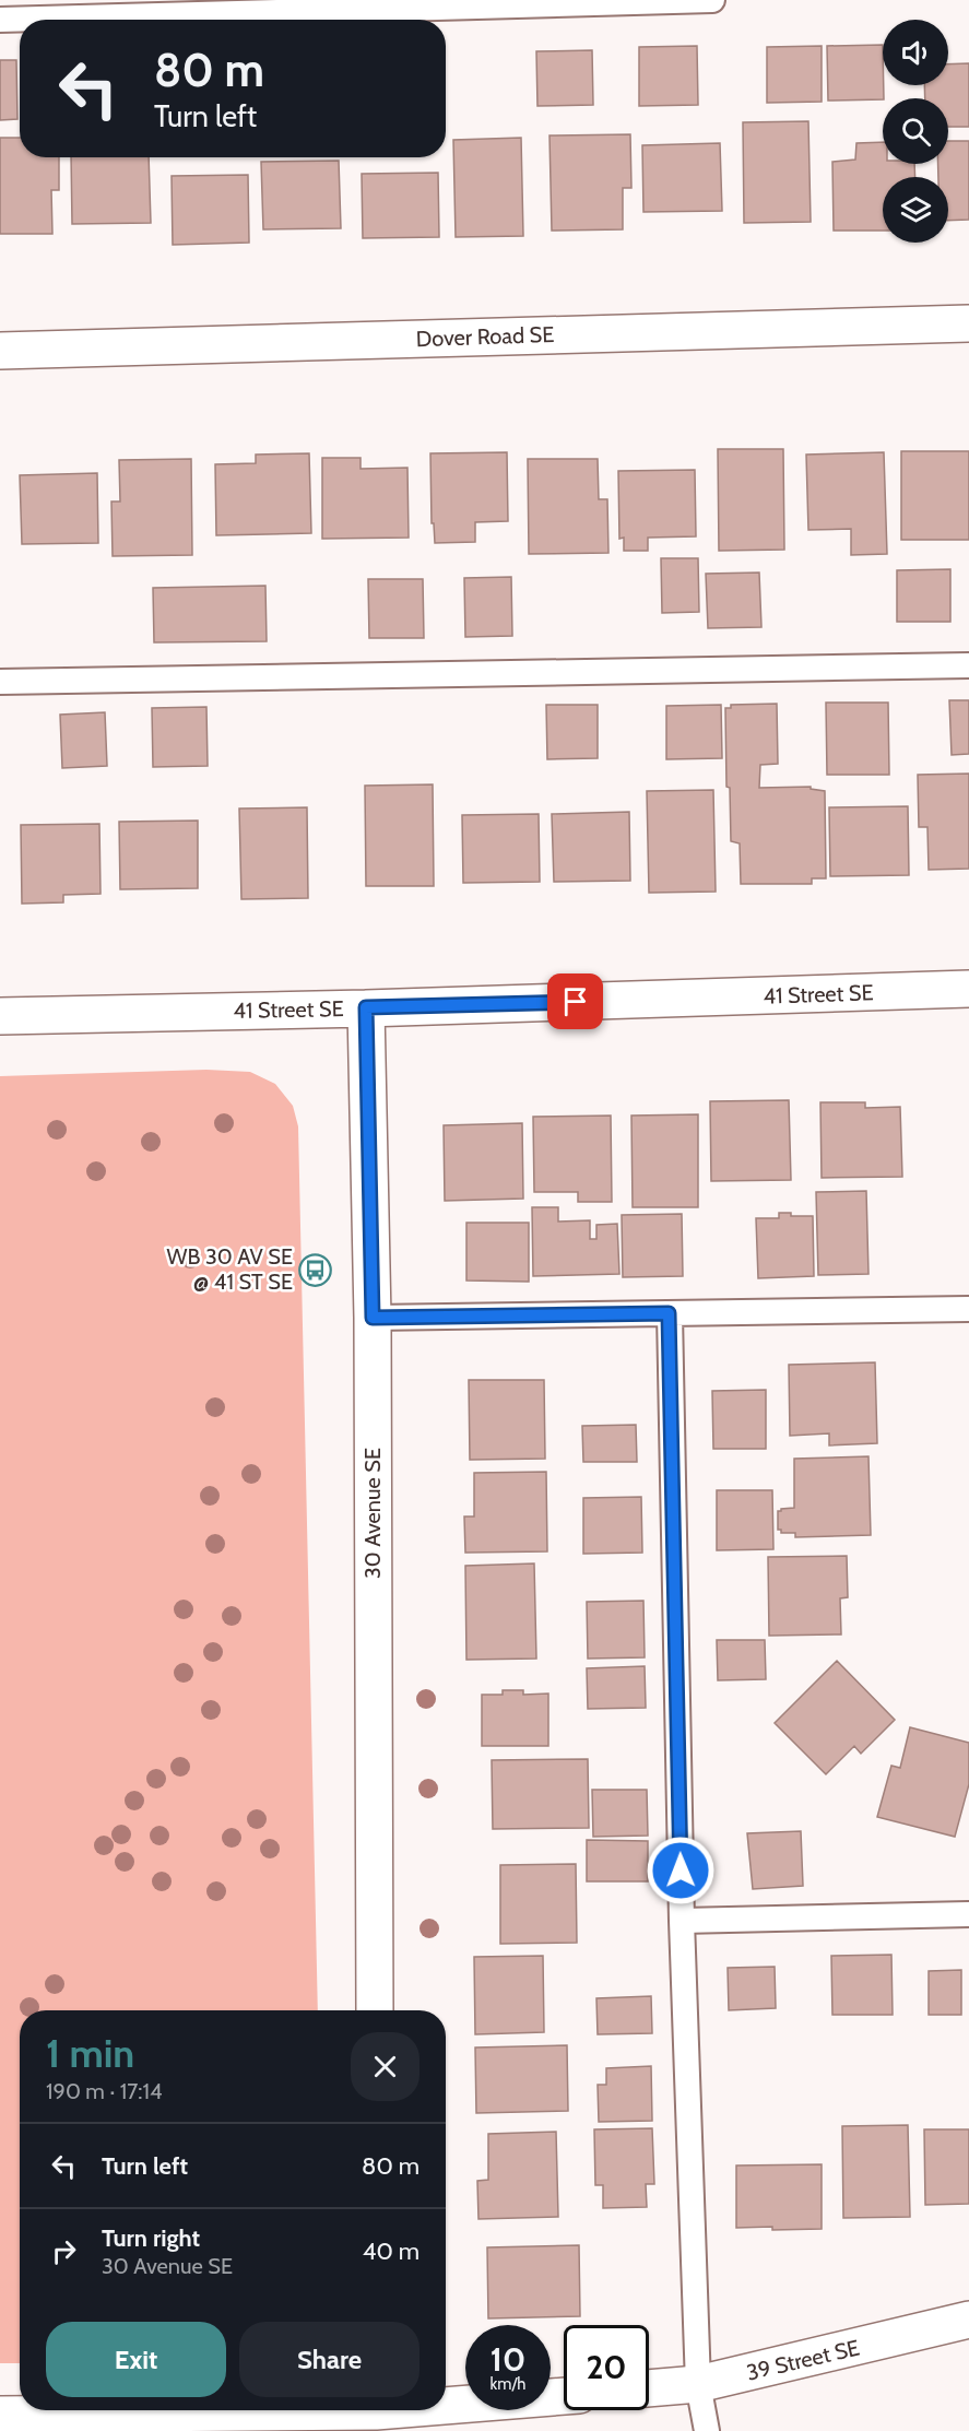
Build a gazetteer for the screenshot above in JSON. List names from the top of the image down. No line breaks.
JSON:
{"streets":{"street":["Dover Road SE","41 Street SE","30 Avenue SE","39 Street SE"]},"crossings":[["41 Street SE","30 Avenue SE"]],"places":{"bus stop":["WB 30 AV SE @ 41 ST SE"]},"page":{"turn":["80 m","Turn left"],"heading":["1 min","190 m · 17:14"],"list":[{"name":"Turn left","value":"80 m"},{"name":"Turn right","note":"30 Avenue SE","value":"40 m"}],"buttons":["Exit","Share"],"speed":"10 km/h","limit":"20"}}
